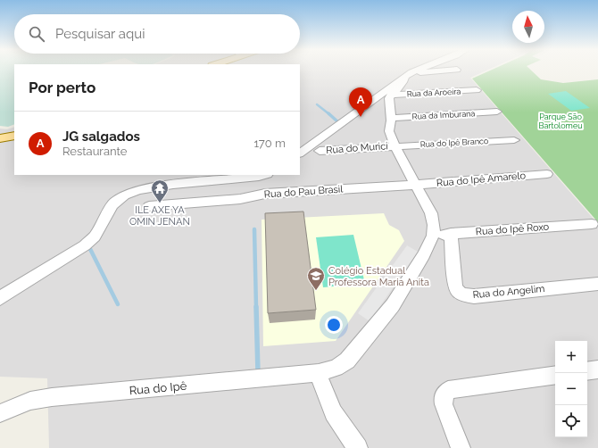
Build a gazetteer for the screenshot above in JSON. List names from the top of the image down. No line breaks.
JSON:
{"streets":{"street":["Rua da Aroeira","Rua da Imburana","Rua do Ipê Branco","Rua do Murici","Rua do Ipê Amarelo","Rua do Pau Brasil","Rua do Ipê Roxo","Rua do Angelim","Rua do Ipê"]},"crossings":[["Rua do Ipê Branco","Rua do Murici"],["Rua do Ipê Amarelo","Rua do Pau Brasil"],["Rua do Ipê Roxo","Rua do Angelim"],["Rua do Ipê Roxo","Rua do Ipê"]],"parks":["Parque São Bartolomeu"],"places":{"temple":["ILE AXE YA OMIN JENAN"],"school or university":["Colégio Estadual Professora Maria Anita"]},"north":"top","page":{"search":"Pesquisar aqui","heading":"Por perto","pins":"A","list":[{"mark":"A","name":"JG salgados","note":"Restaurante","value":"170 m"}],"map_buttons":["+","−"]}}
